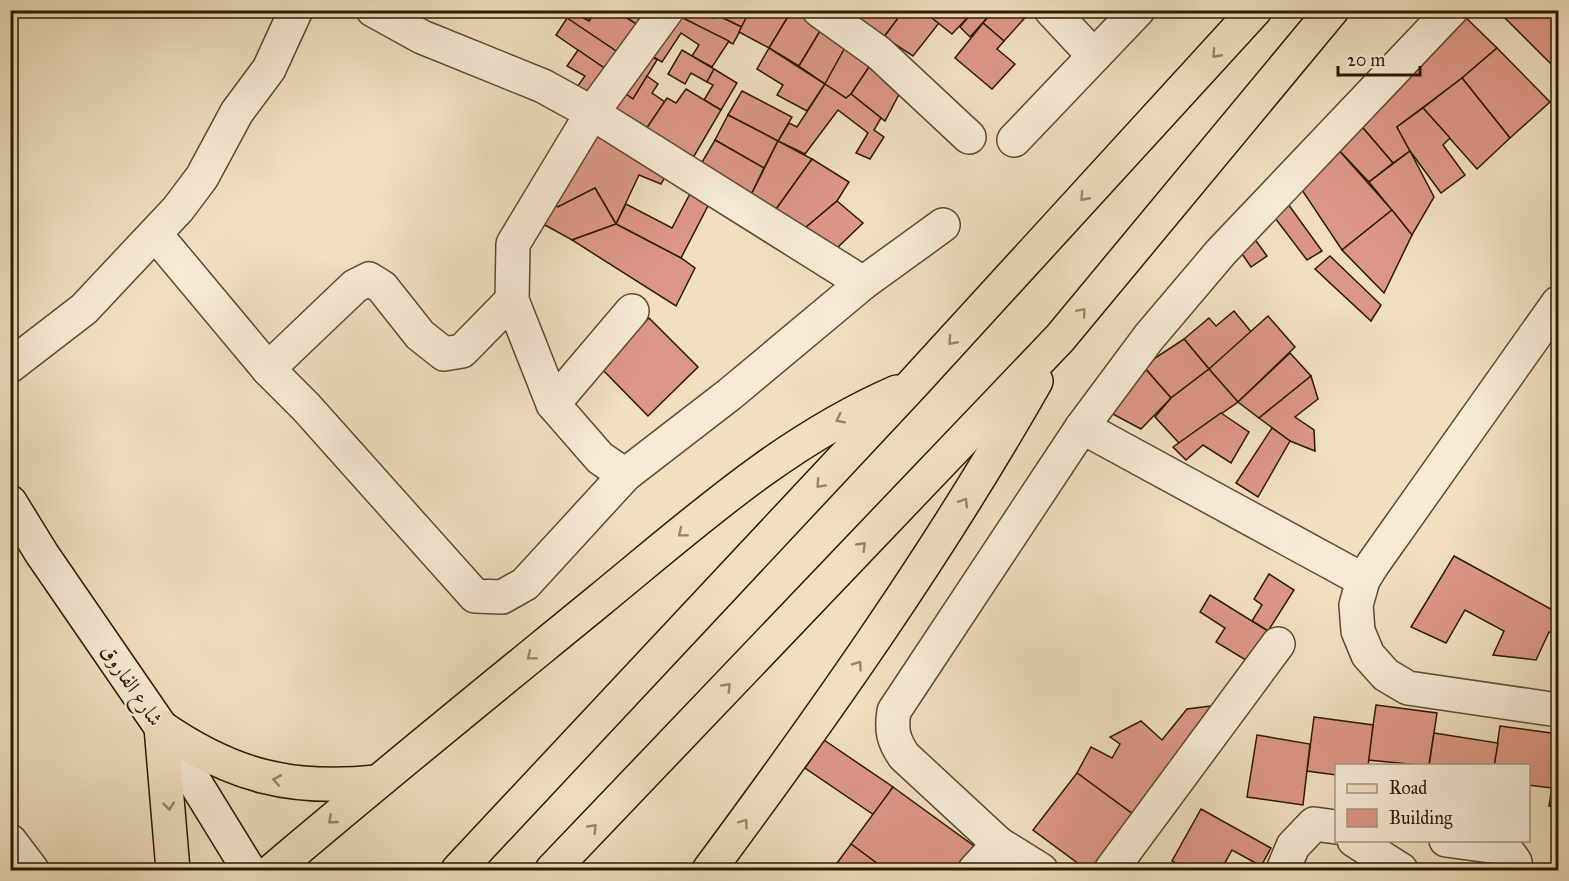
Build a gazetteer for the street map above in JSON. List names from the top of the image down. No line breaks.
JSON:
{"streets":{"street":["شارع الفاروق"]},"legend":["Road","Building"],"scale_bar":"20 m"}
